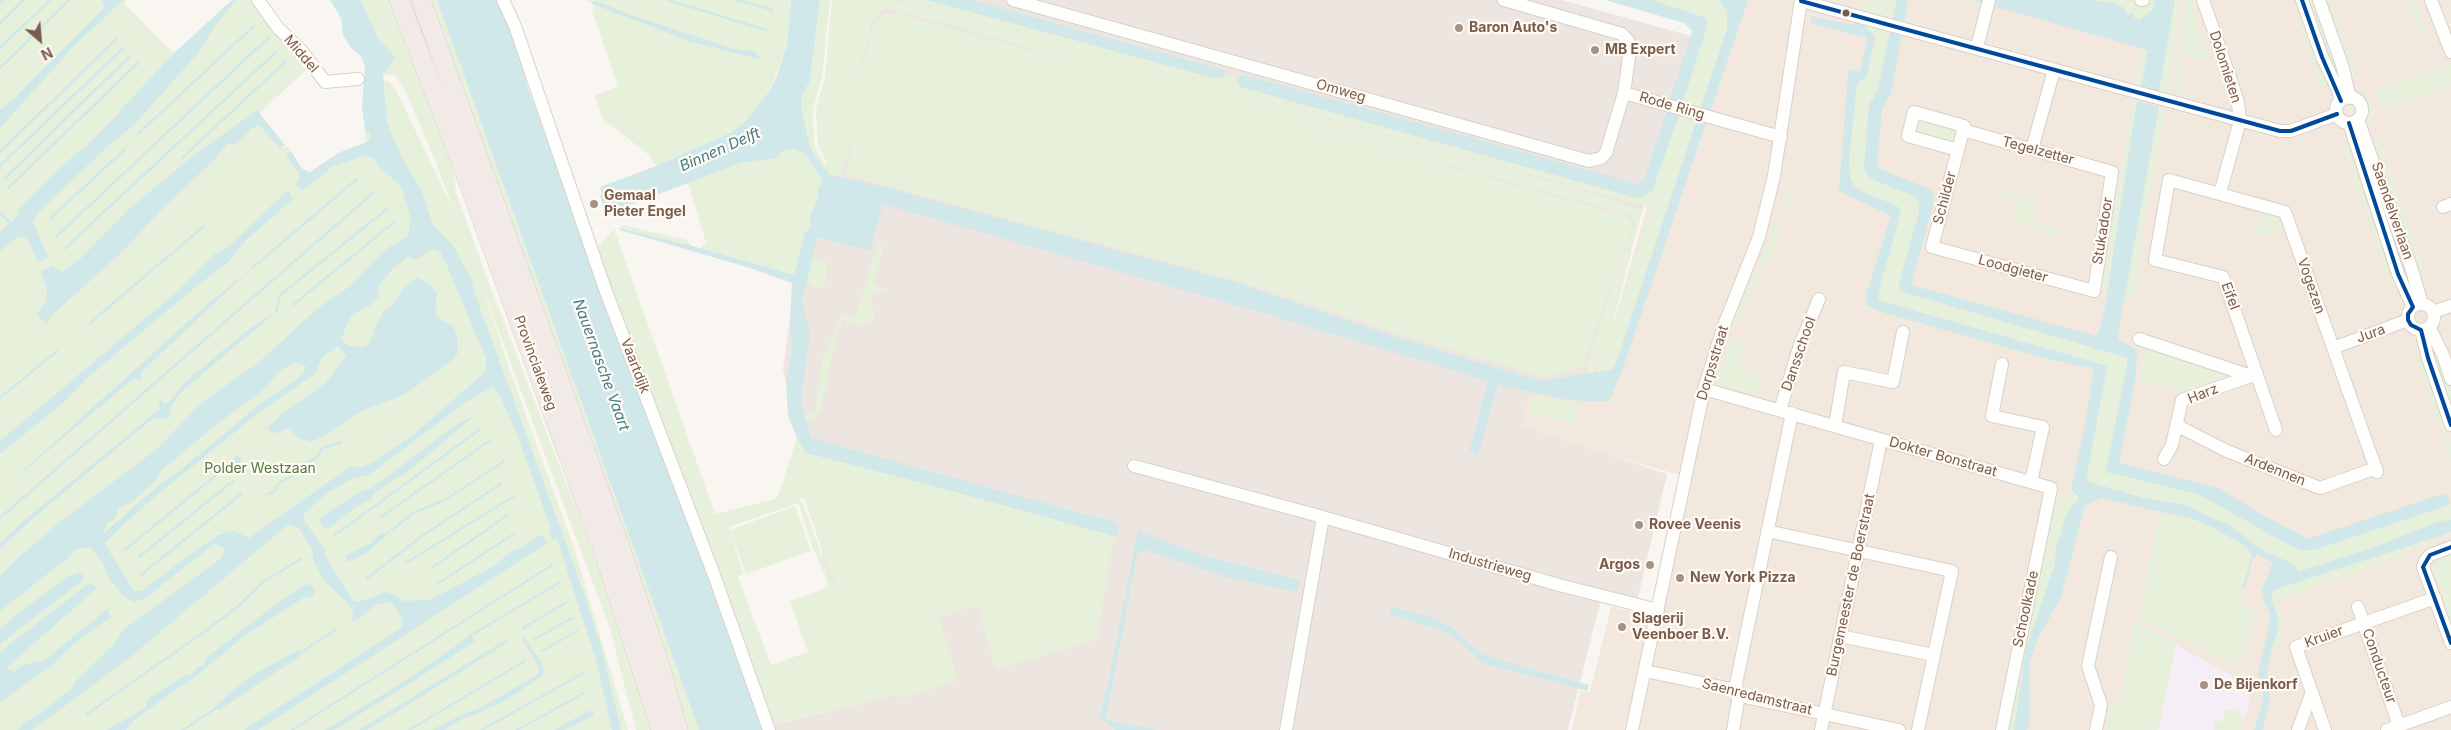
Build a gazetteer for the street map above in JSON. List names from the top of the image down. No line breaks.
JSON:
{"streets":{"highway":["Provincialeweg"],"street":["Middel","Dolomieten","Omweg","Rode Ring","Tegelzetter","Schilder","Saendelverlaan","Stukadoor","Loodgieter","Vogezen","Eifel","Jura","Dansschool","Dorpsstraat","Vaartdijk","Harz","Dokter Bonstraat","Ardennen","Industrieweg","Burgemeester de Boerstraat","Schoolkade","Kruier","Conducteur","Saenredamstraat"]},"crossings":[["Dolomieten","Vogezen"],["Omweg","Rode Ring"],["Rode Ring","Dorpsstraat"],["Tegelzetter","Schilder"],["Tegelzetter","Stukadoor"],["Schilder","Loodgieter"],["Saendelverlaan","Jura"],["Stukadoor","Loodgieter"],["Vogezen","Eifel"],["Vogezen","Jura"],["Vogezen","Ardennen"],["Eifel","Harz"],["Dansschool","Dokter Bonstraat"],["Dansschool","Saenredamstraat"],["Dorpsstraat","Dokter Bonstraat"],["Dorpsstraat","Industrieweg"],["Dorpsstraat","Saenredamstraat"],["Harz","Ardennen"],["Dokter Bonstraat","Burgemeester de Boerstraat"],["Dokter Bonstraat","Schoolkade"],["Burgemeester de Boerstraat","Saenredamstraat"],["Kruier","Conducteur"]],"water":["Binnen Delft","Nauernasche Vaart"],"parks":["Polder Westzaan"],"places":["Baron Auto's","MB Expert","Gemaal Pieter Engel","Rovee Veenis","Argos","New York Pizza","Slagerij Veenboer B.V.","De Bijenkorf"],"north":"bottom right"}
